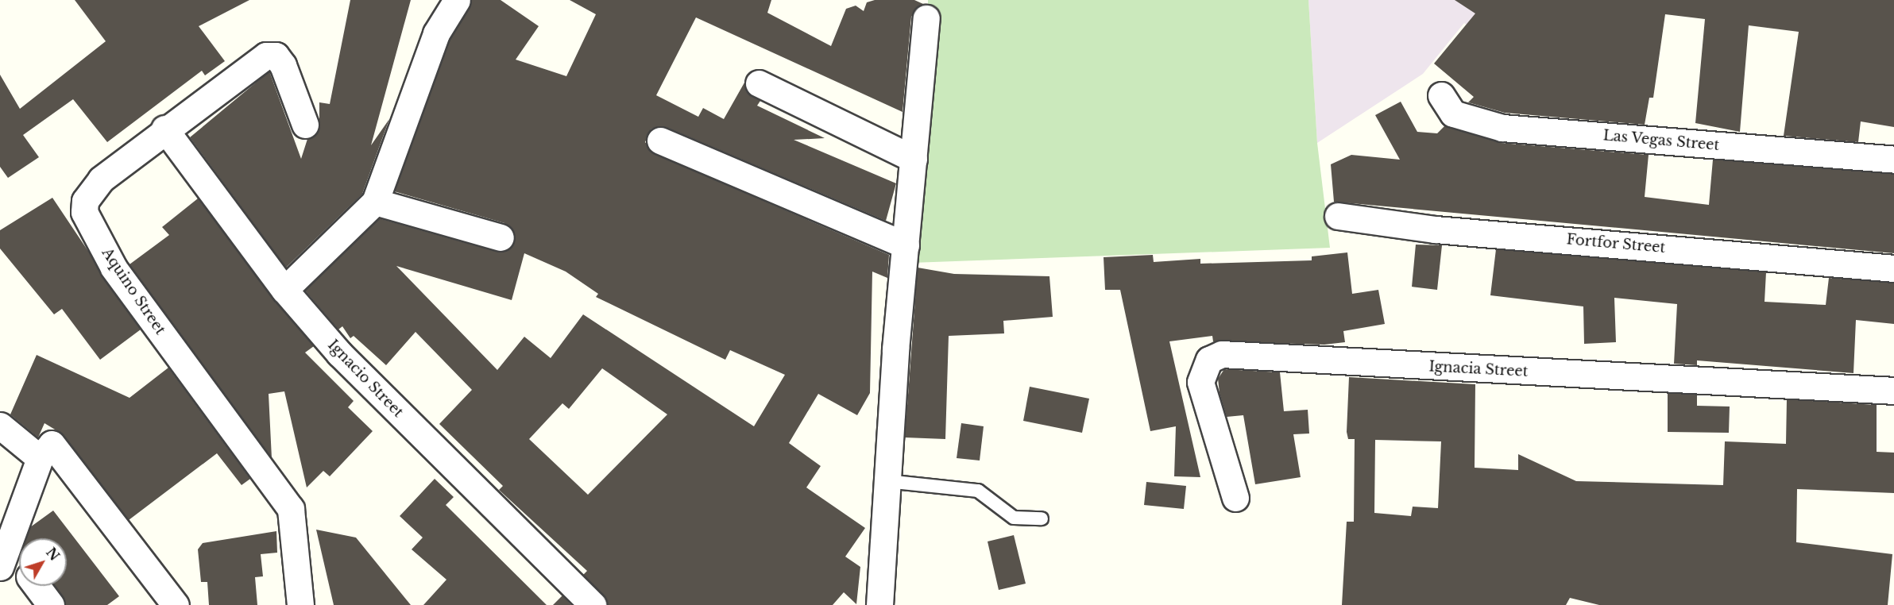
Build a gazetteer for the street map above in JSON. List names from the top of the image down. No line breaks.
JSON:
{"streets":{"street":["Las Vegas Street","Fortfor Street","Aquino Street","Ignacia Street","Ignacio Street"]},"crossings":[["Aquino Street","Ignacio Street"]],"north":"top right"}
